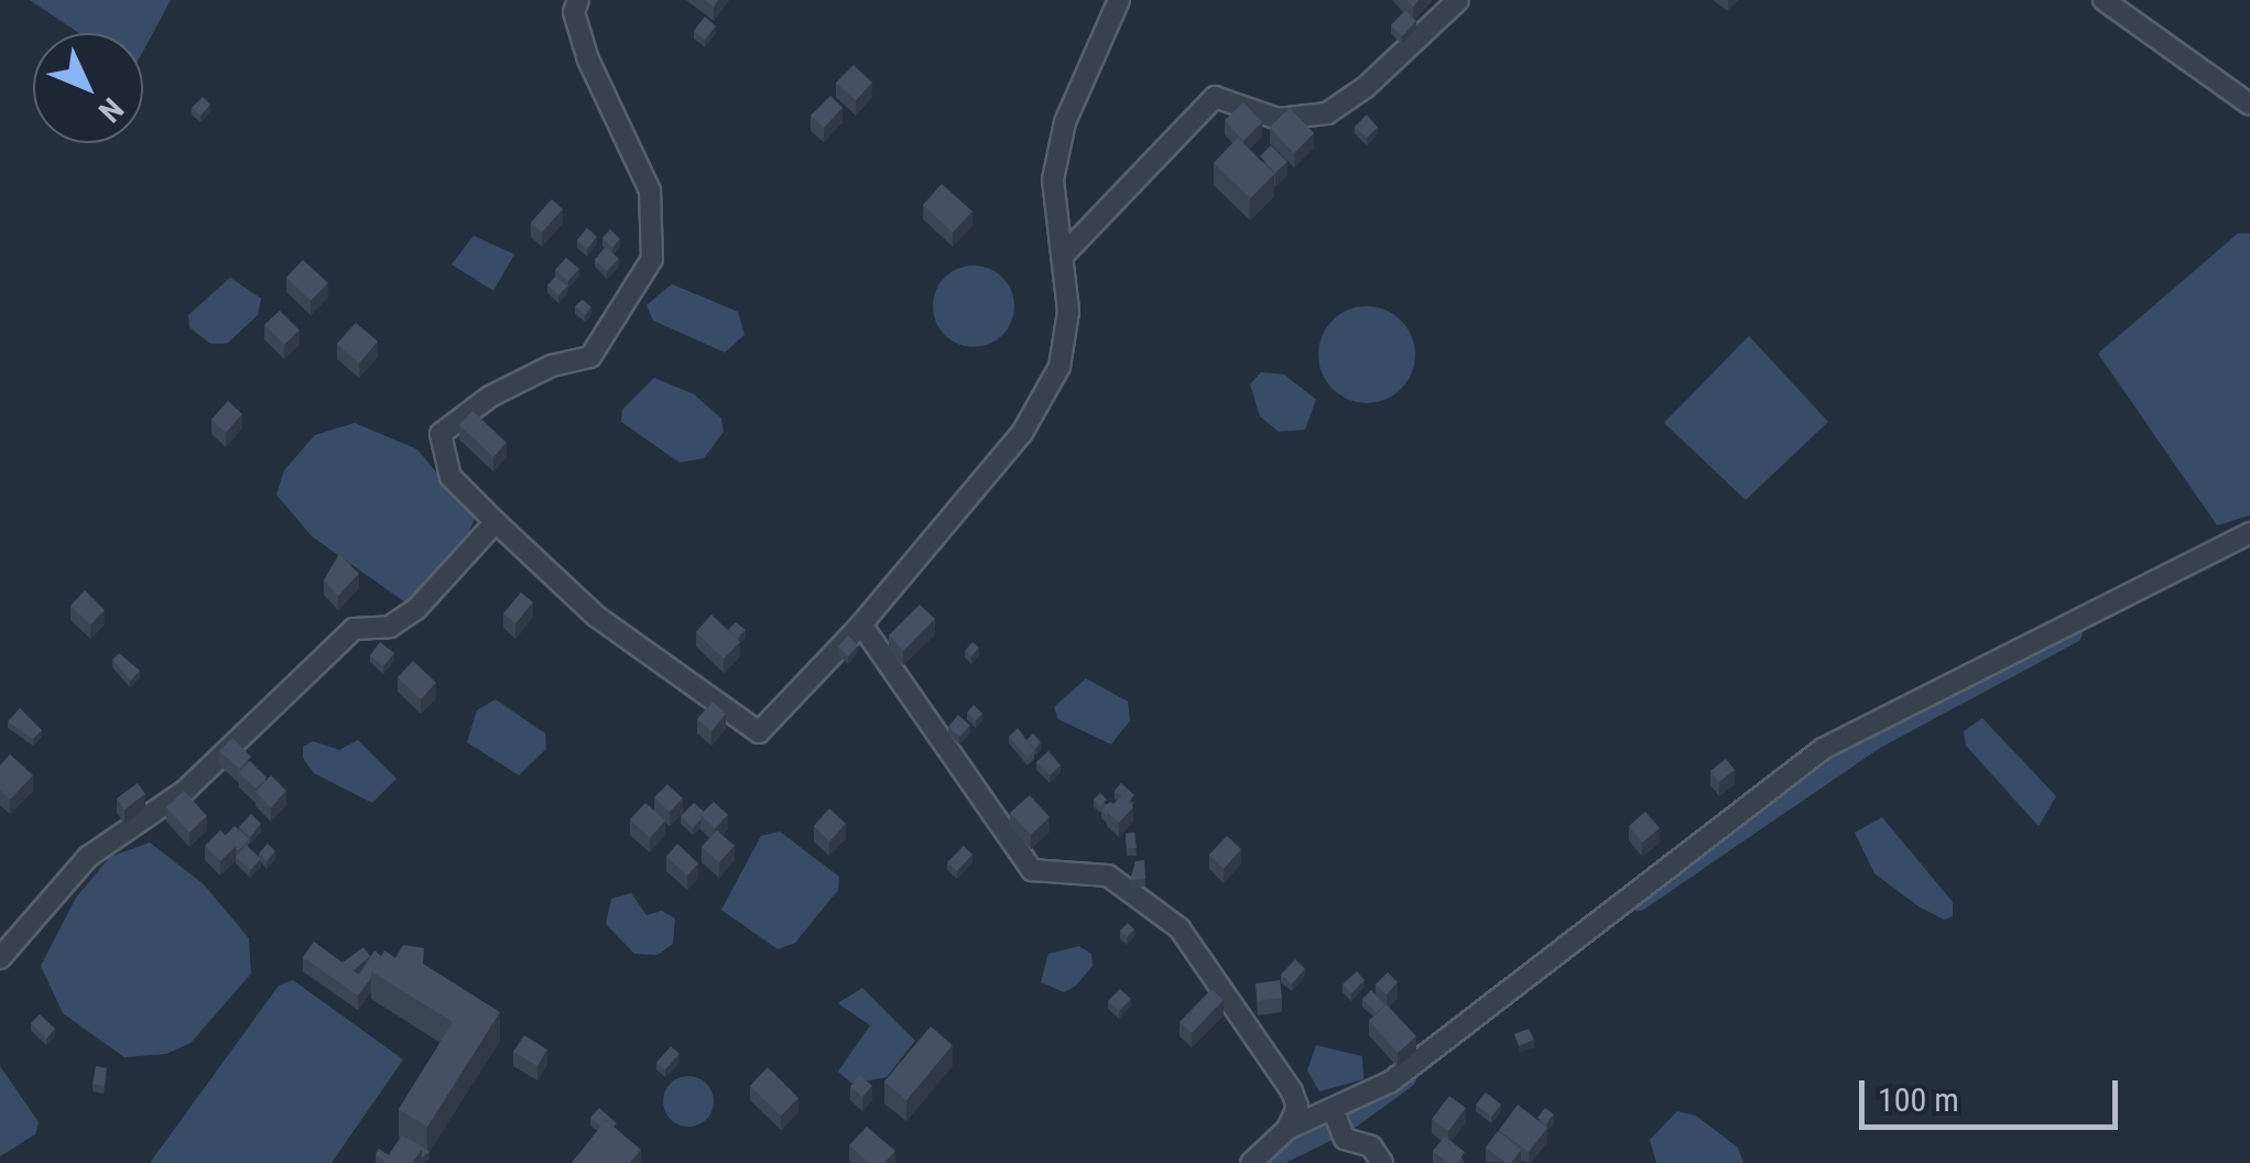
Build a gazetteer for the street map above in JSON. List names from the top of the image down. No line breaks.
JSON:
{"scale_bar":"100 m","north":"bottom right"}
